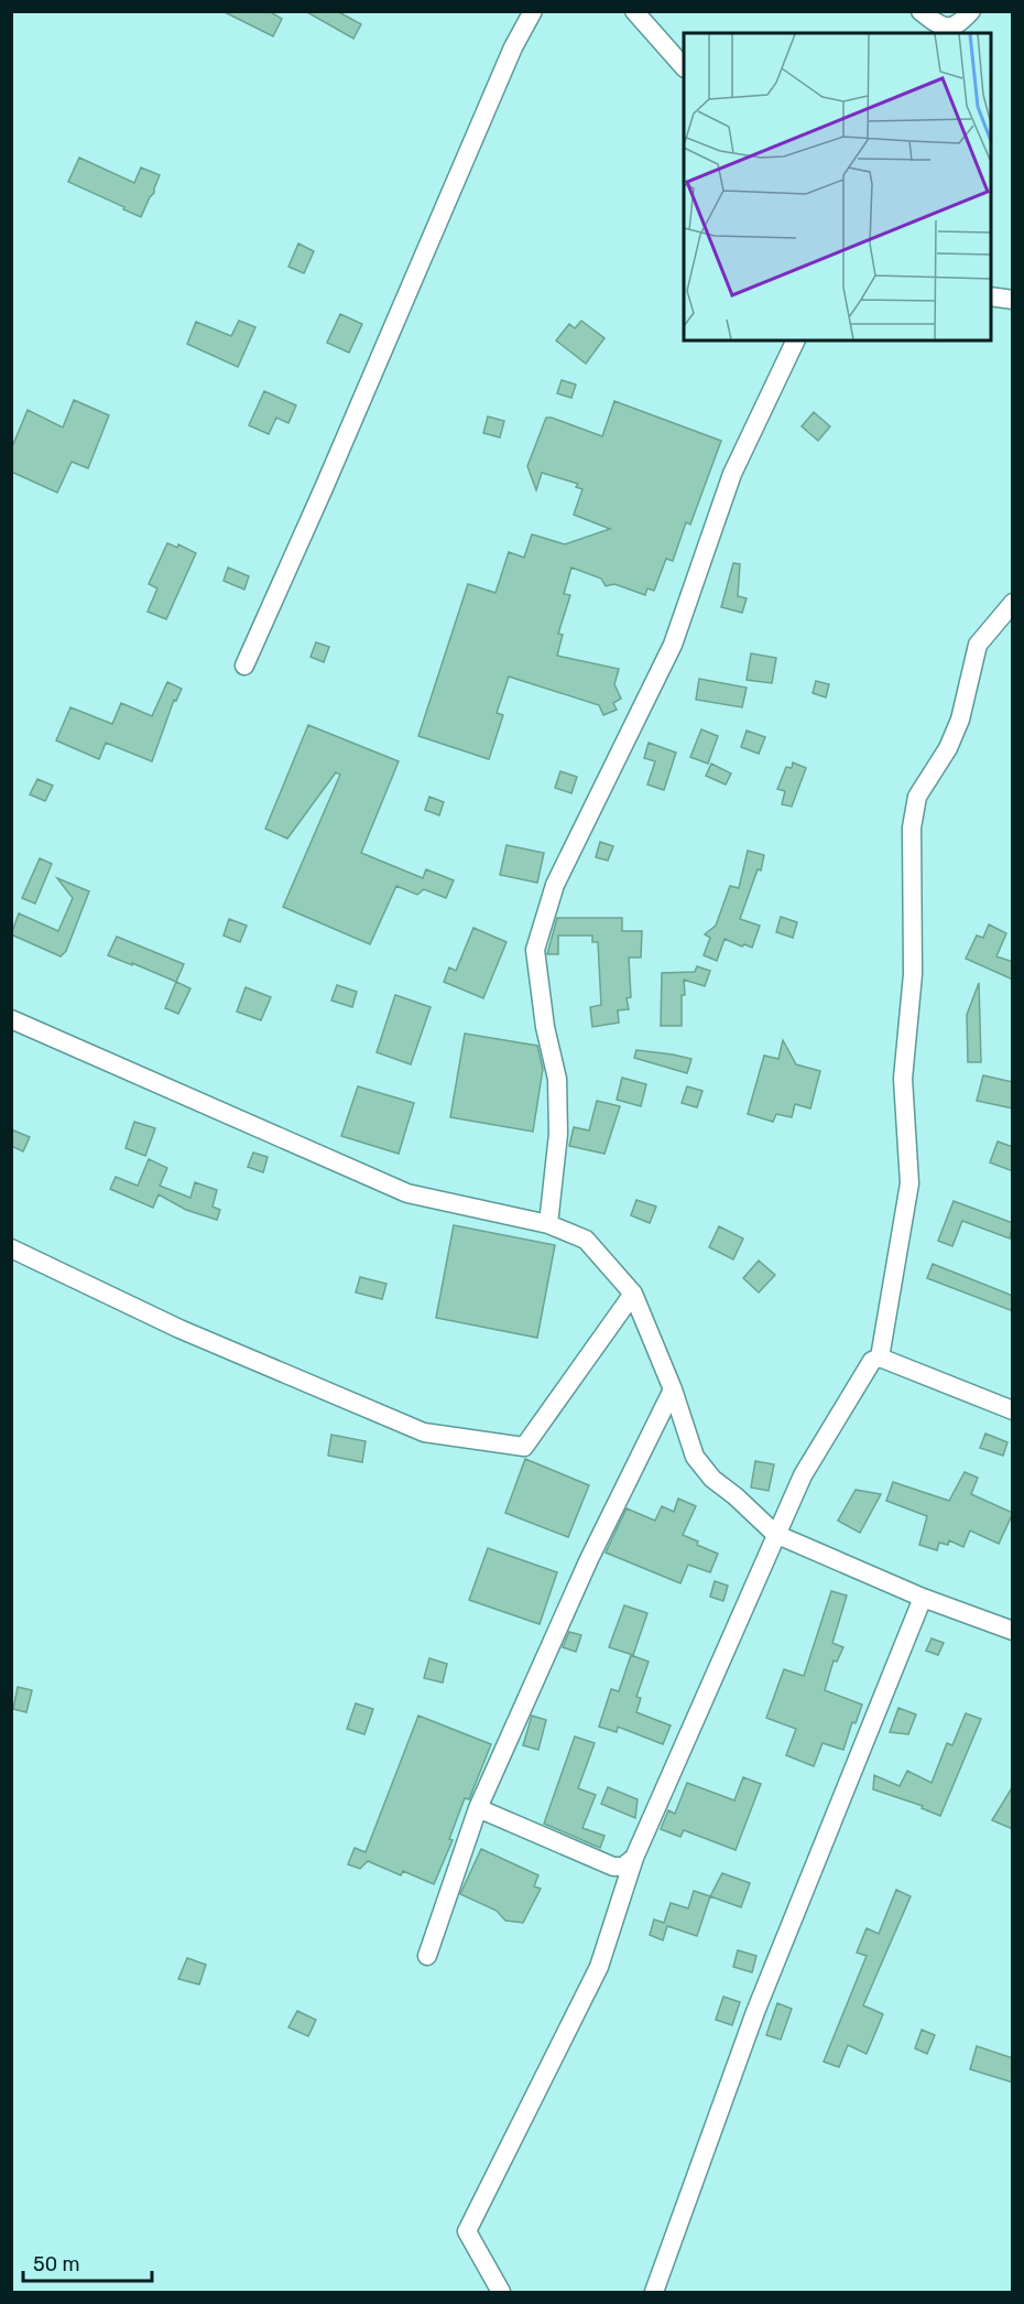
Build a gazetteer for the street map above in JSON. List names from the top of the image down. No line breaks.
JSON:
{"scale_bar":"50 m"}
